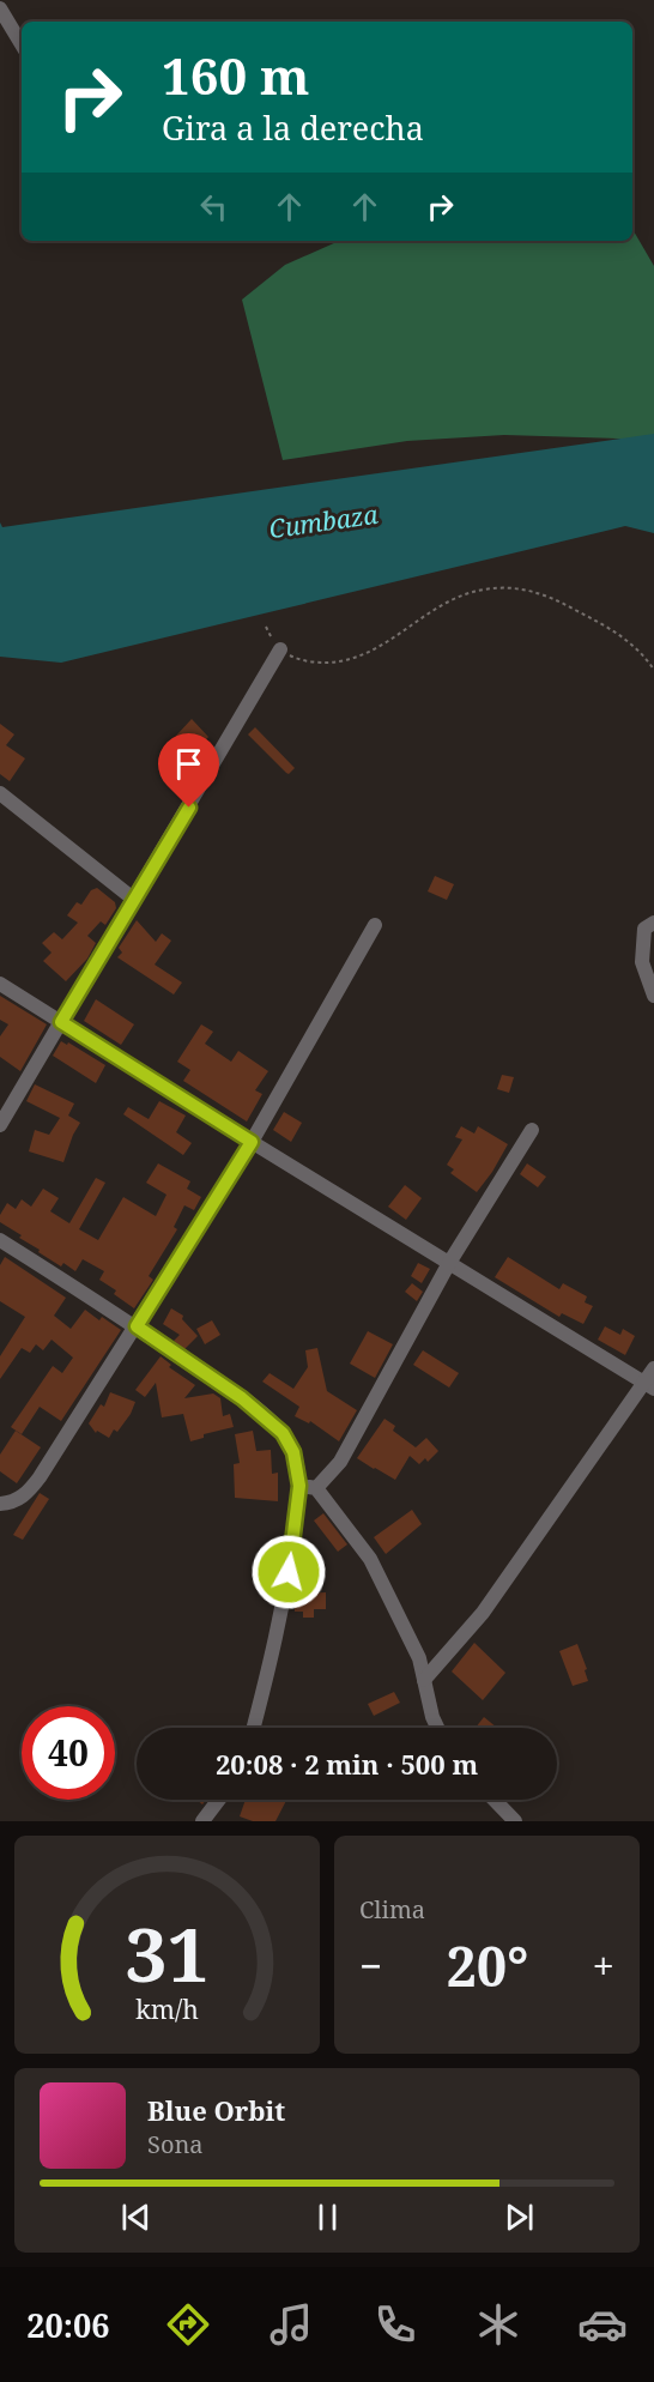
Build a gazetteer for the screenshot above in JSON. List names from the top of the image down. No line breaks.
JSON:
{"water":["Cumbaza"],"page":{"turn":["160 m","Gira a la derecha"],"limit":"40","trip":"20:08 · 2 min · 500 m","tile":"Clima","heat":["−","20°","+"],"song":["Blue Orbit","Sona"],"tabs":"20:06","gauge":["31","km/h"]}}
